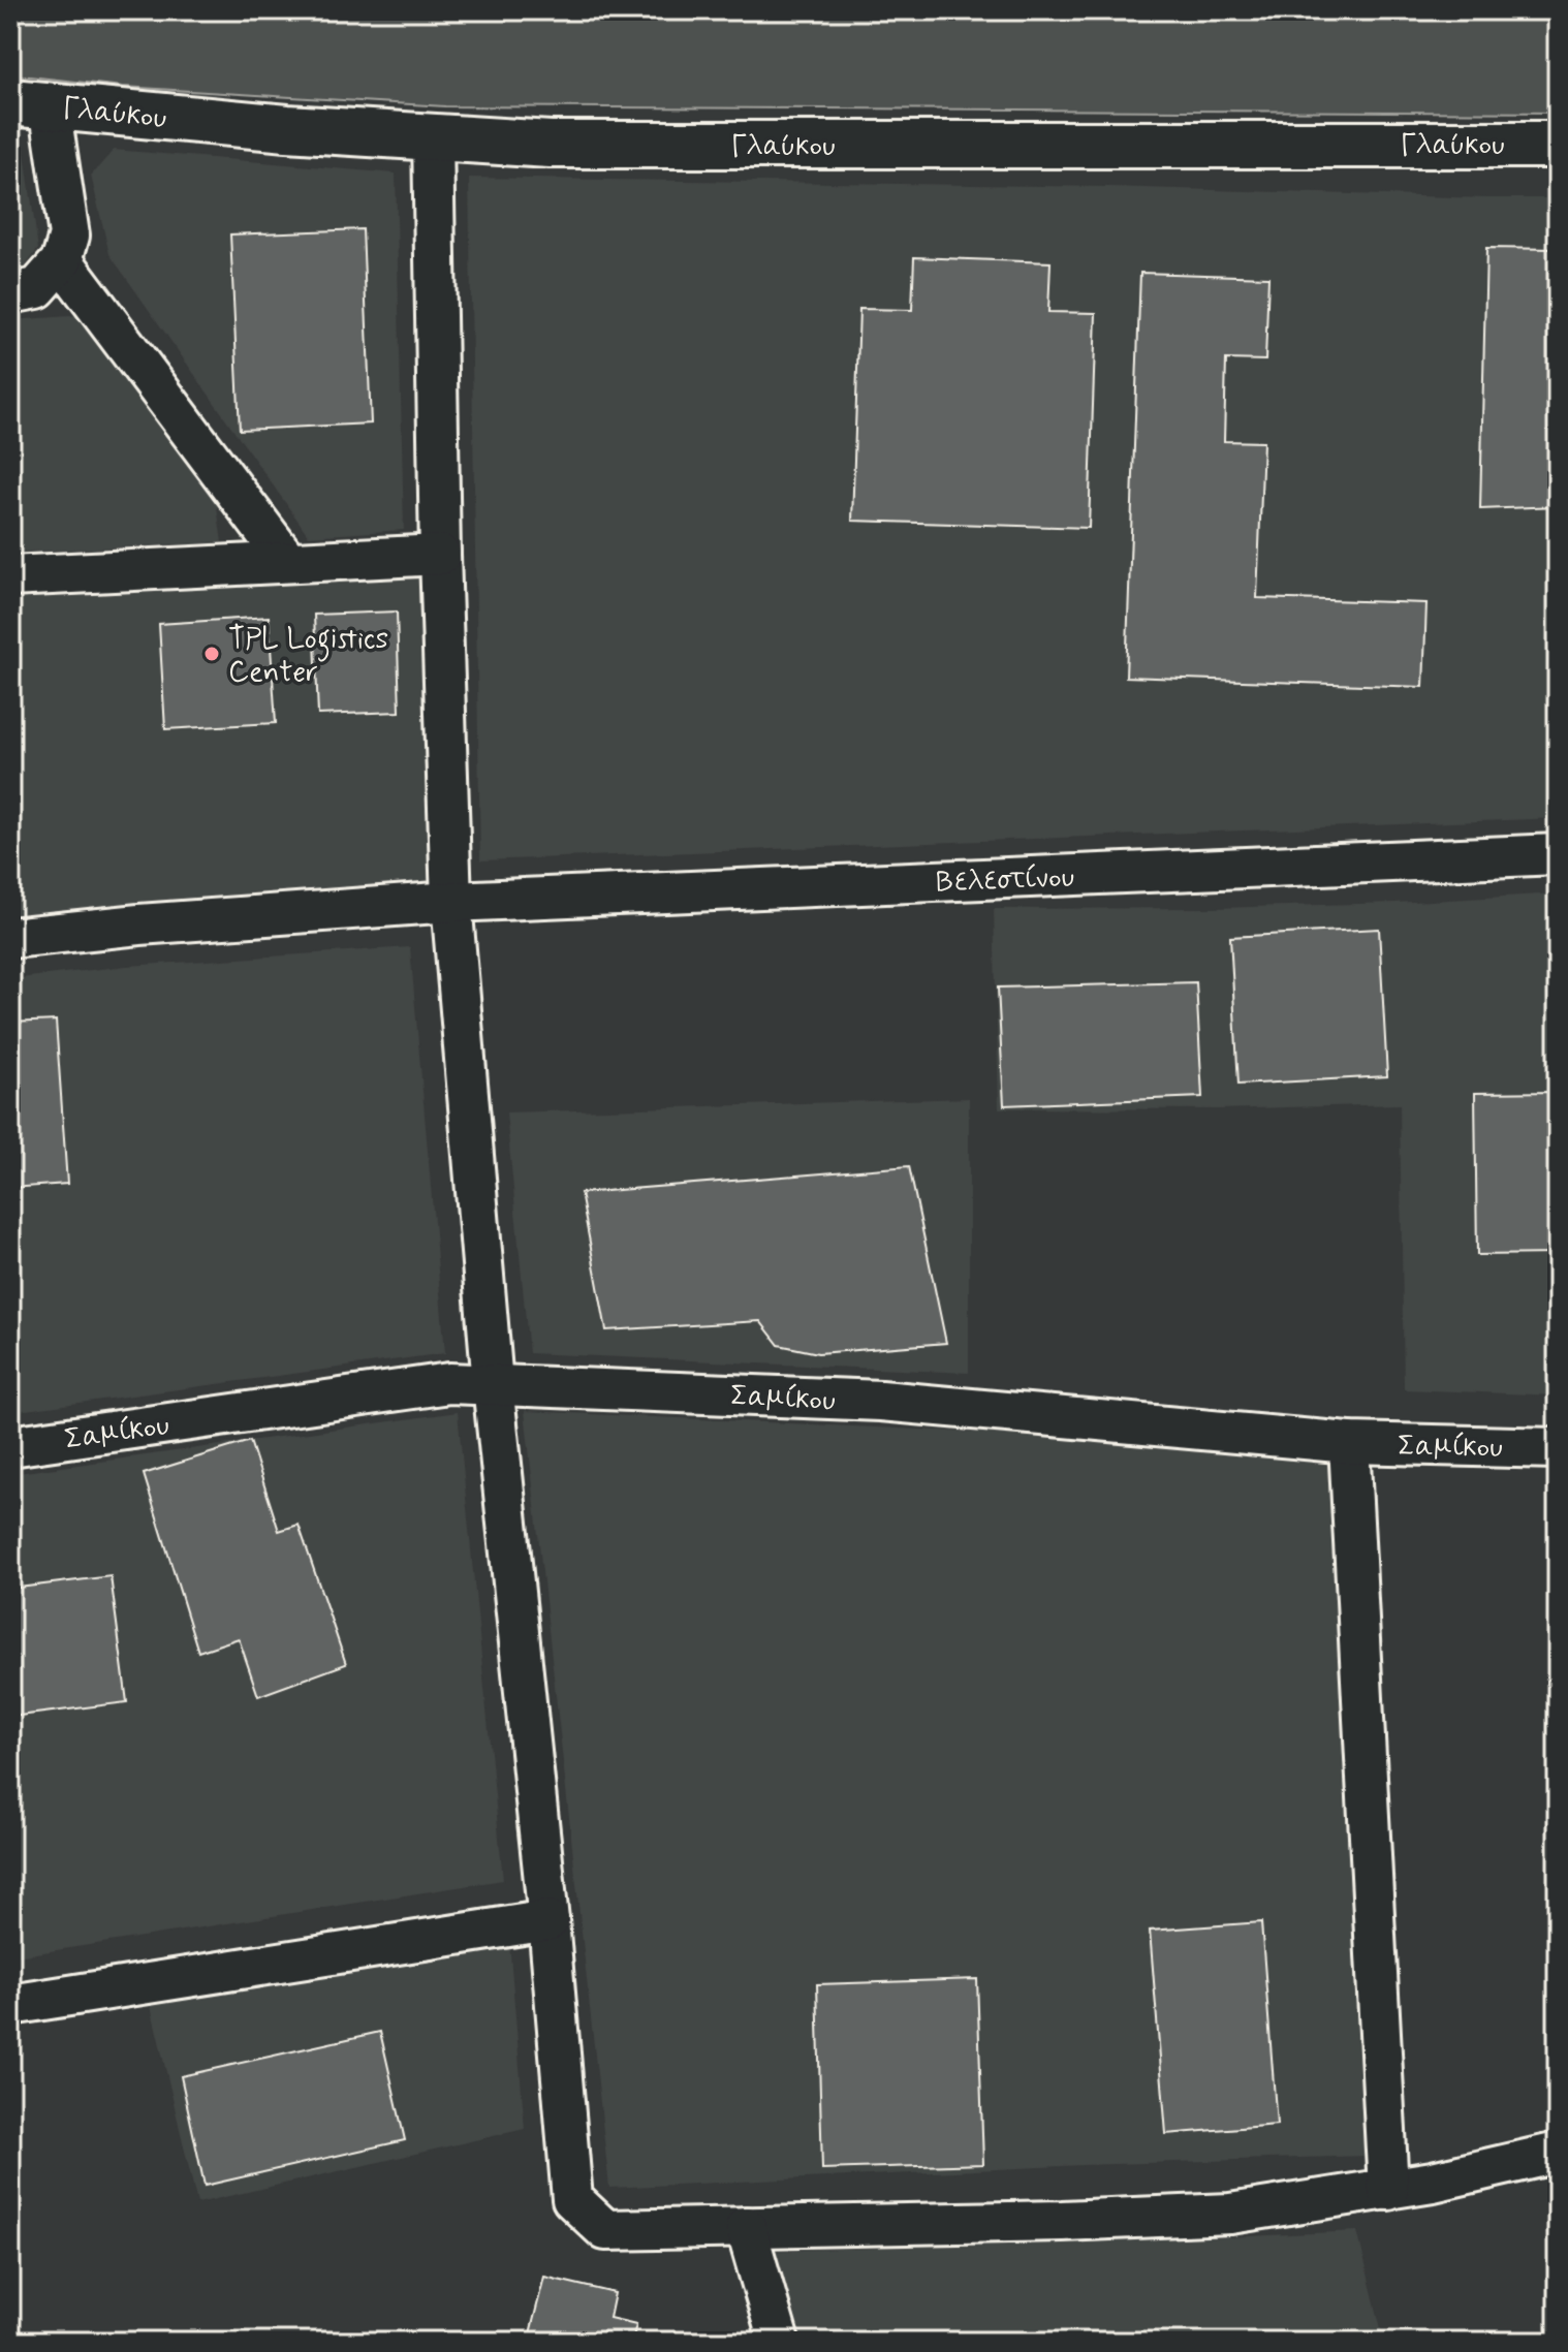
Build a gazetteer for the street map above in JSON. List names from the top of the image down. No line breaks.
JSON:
{"streets":{"main road":["Γλαύκου"],"street":["Βελεστίνου","Σαμίκου"]},"places":["TPL Logistics Center"]}
